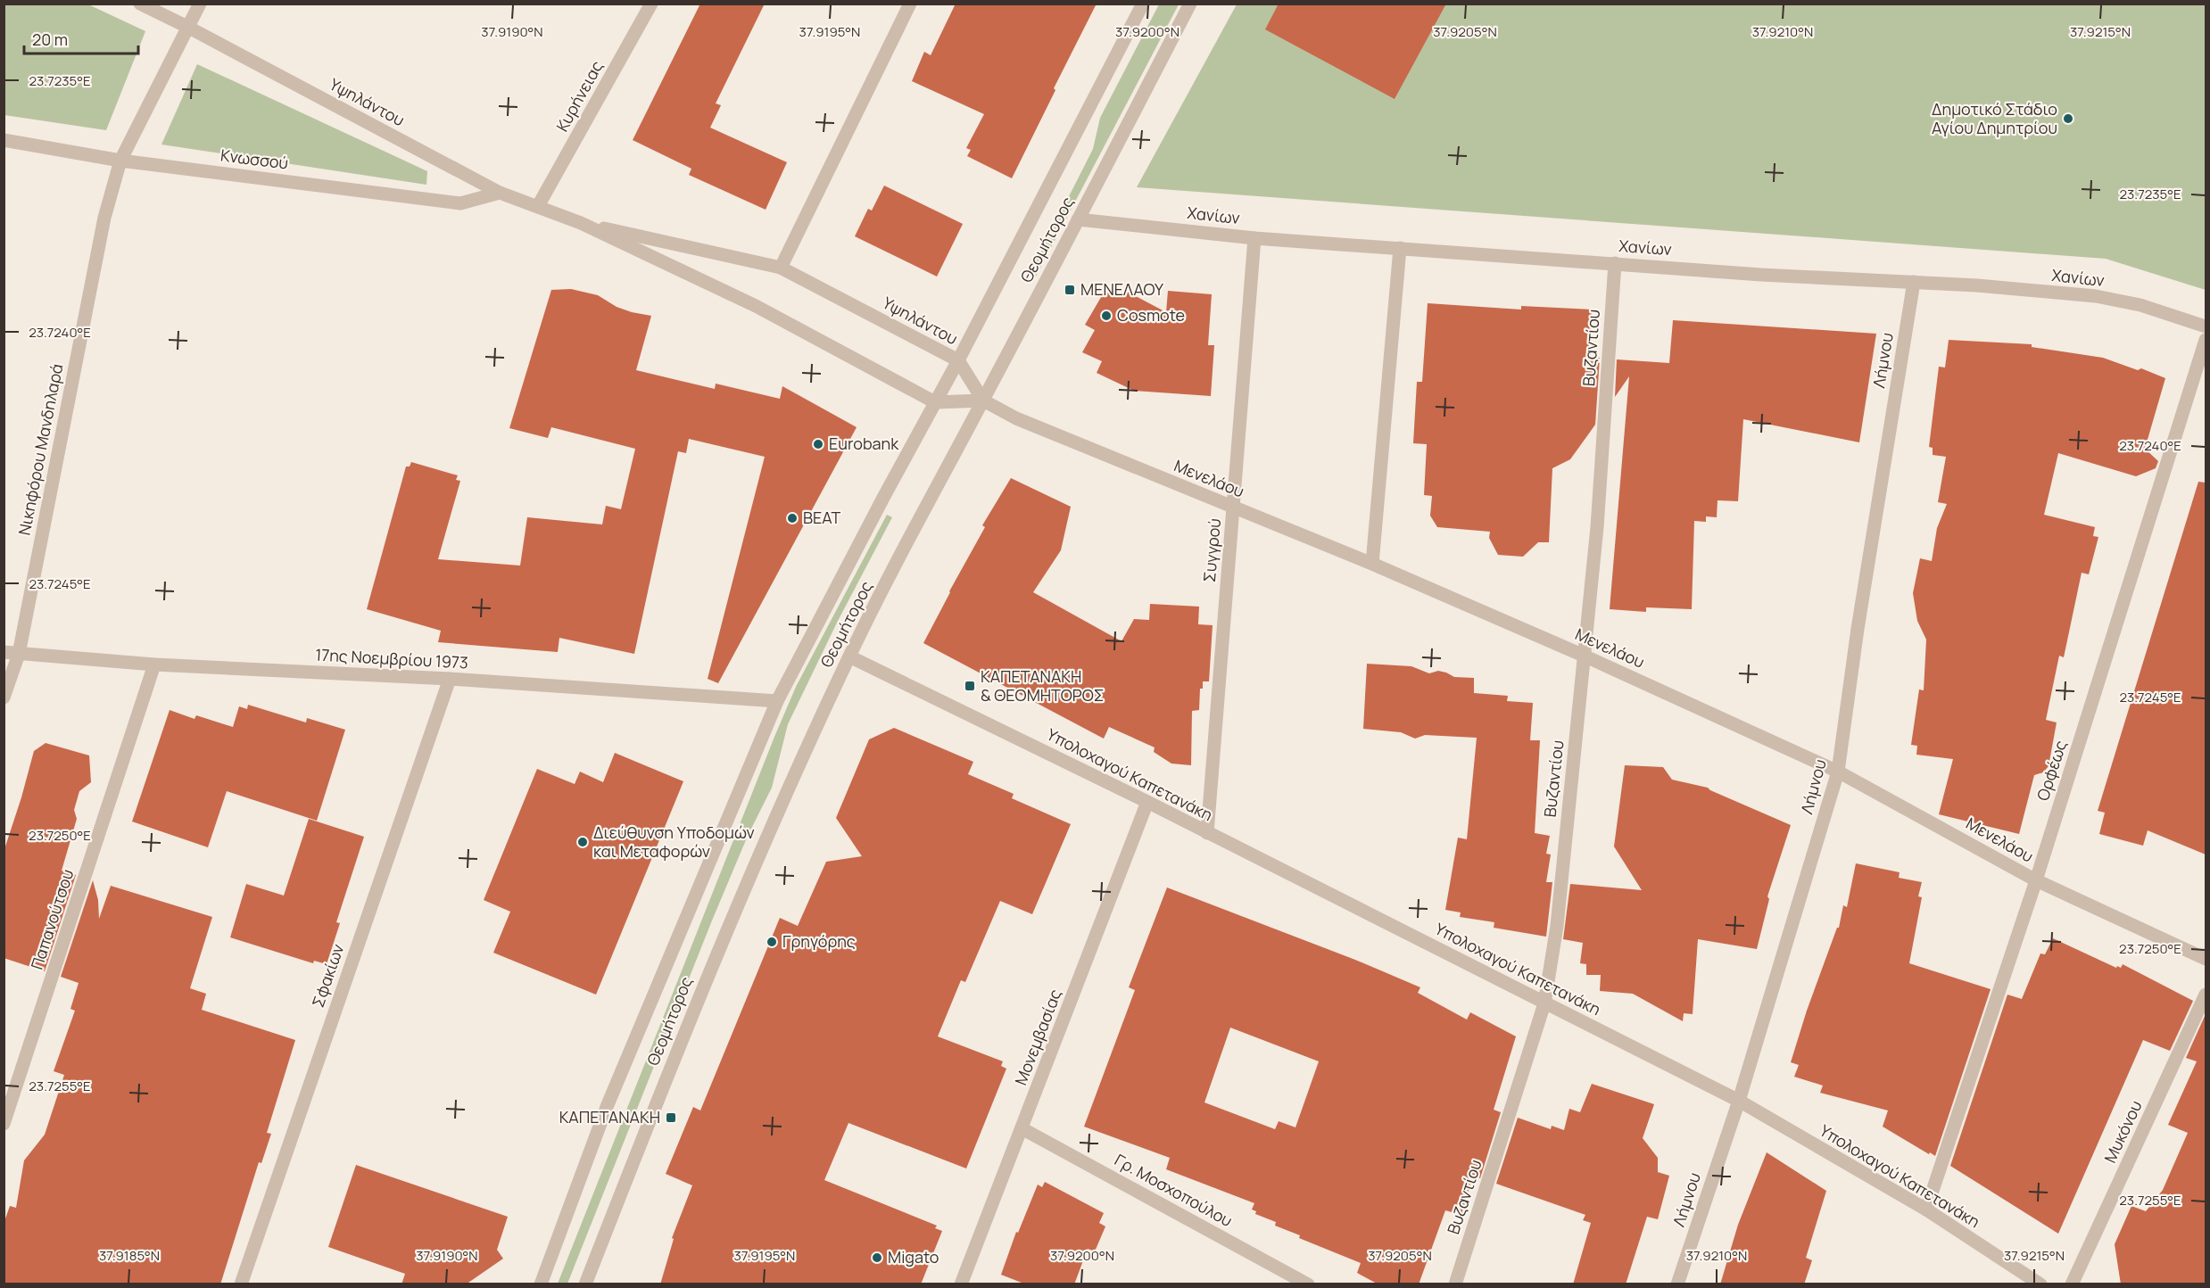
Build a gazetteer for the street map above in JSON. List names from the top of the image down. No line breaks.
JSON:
{"streets":{"street":["Κυρήνειας","Υψηλάντου","Κνωσσού","Χανίων","Θεομήτορος","Βυζαντίου","Λήμνου","Νικηφόρου Μανδηλαρά","Μενελάου","Συγγρού","17ης Νοεμβρίου 1973","Ορφέως","Υπολοχαγού Καπετανάκη","Παπανούτσου","Σφακίων","Μονεμβασίας","Μυκόνου","Γρ. Μοσχοπούλου"]},"crossings":[["Κυρήνειας","Υψηλάντου"],["Υψηλάντου","Κνωσσού"],["Υψηλάντου","Θεομήτορος"],["Υψηλάντου","Νικηφόρου Μανδηλαρά"],["Υψηλάντου","Μενελάου"],["Κνωσσού","Νικηφόρου Μανδηλαρά"],["Χανίων","Θεομήτορος"],["Χανίων","Βυζαντίου"],["Χανίων","Λήμνου"],["Χανίων","Συγγρού"],["Θεομήτορος","Μενελάου"],["Θεομήτορος","17ης Νοεμβρίου 1973"],["Θεομήτορος","Υπολοχαγού Καπετανάκη"],["Βυζαντίου","Μενελάου"],["Βυζαντίου","Υπολοχαγού Καπετανάκη"],["Λήμνου","Μενελάου"],["Λήμνου","Υπολοχαγού Καπετανάκη"],["Νικηφόρου Μανδηλαρά","17ης Νοεμβρίου 1973"],["Μενελάου","Συγγρού"],["Μενελάου","Ορφέως"],["Συγγρού","Υπολοχαγού Καπετανάκη"],["17ης Νοεμβρίου 1973","Παπανούτσου"],["17ης Νοεμβρίου 1973","Σφακίων"],["Ορφέως","Υπολοχαγού Καπετανάκη"],["Υπολοχαγού Καπετανάκη","Μονεμβασίας"],["Μονεμβασίας","Γρ. Μοσχοπούλου"]],"places":{"other":["Δημοτικό Στάδιο Αγίου Δημητρίου","Cosmote","Eurobank","ΒΕΑΤ","Διεύθυνση Υποδομών και Μεταφορών","Γρηγόρης","Migato"],"transit":["ΜΕΝΕΛΑΟΥ","ΚΑΠΕΤΑΝΑΚΗ & ΘΕΟΜΗΤΟΡΟΣ","ΚΑΠΕΤΑΝΑΚΗ"]},"scale_bar":"20 m","coordinates":["37.9190°N","37.9195°N","37.9200°N","37.9205°N","37.9210°N","37.9215°N","23.7235°E","23.7240°E","23.7245°E","23.7250°E","23.7255°E","37.9185°N"]}
